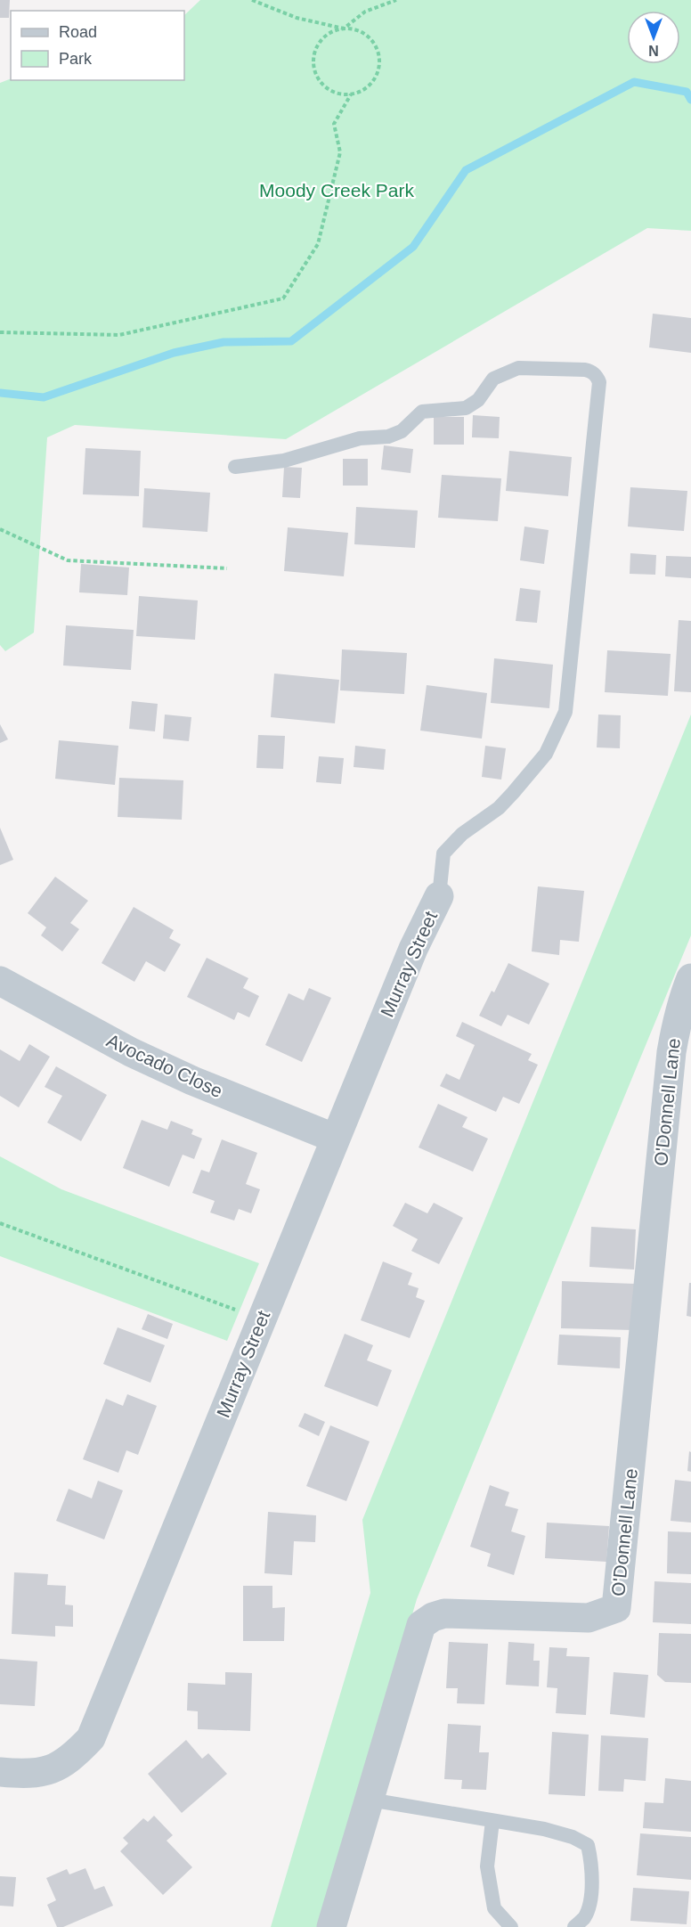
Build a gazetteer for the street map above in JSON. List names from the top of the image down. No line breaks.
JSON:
{"streets":{"street":["Murray Street","Avocado Close","O'Donnell Lane"]},"crossings":[["Murray Street","Avocado Close"]],"parks":["Moody Creek Park"],"legend":["Road","Park"],"north":"bottom"}
